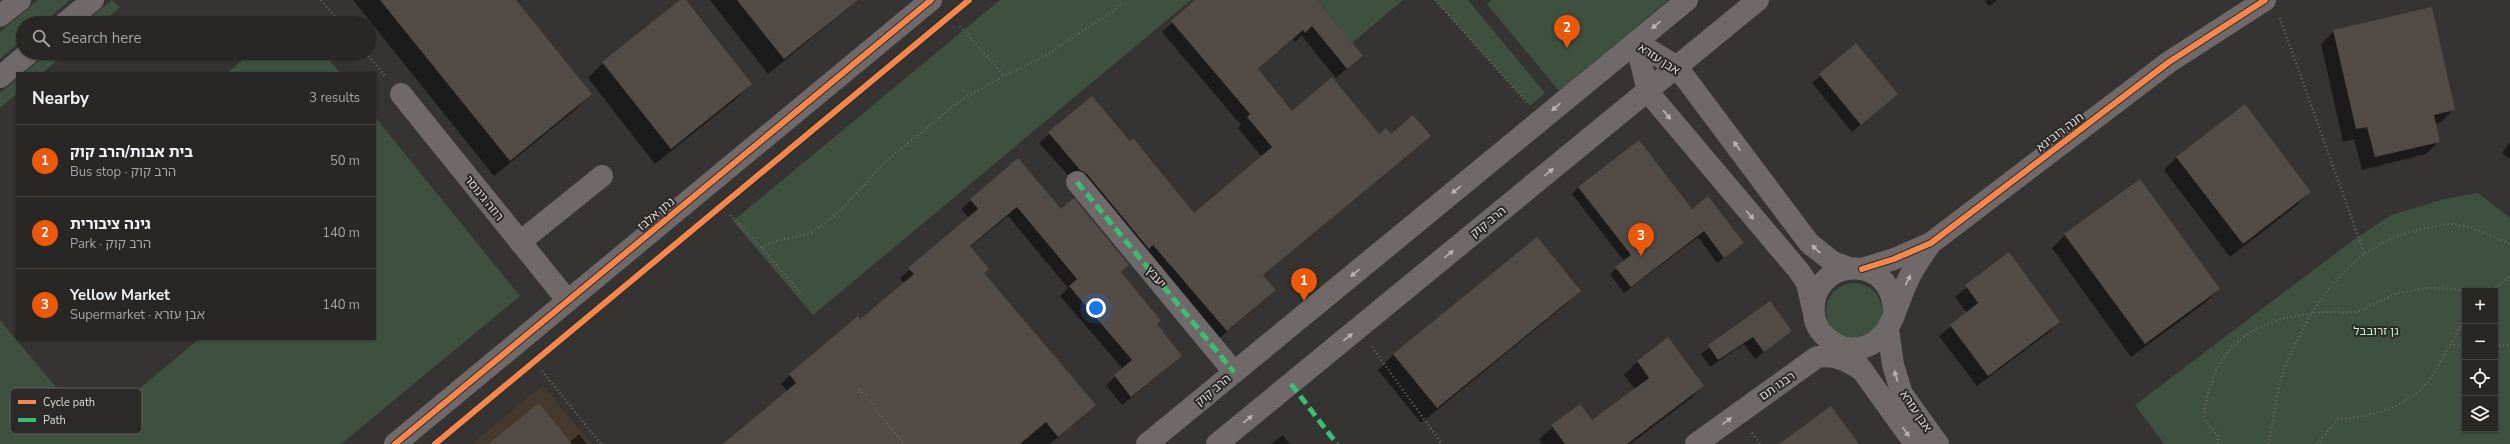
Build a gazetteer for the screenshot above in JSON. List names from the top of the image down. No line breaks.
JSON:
{"streets":{"street":["אבן עזרא","חנה רובינא","רוזה גינוסר","נתן אלבז","הרב קוק","יעבץ","רבנו תם"]},"crossings":[["אבן עזרא","חנה רובינא"],["אבן עזרא","הרב קוק"],["אבן עזרא","רבנו תם"],["רוזה גינוסר","נתן אלבז"],["הרב קוק","יעבץ"]],"one_way":["רבנו תם"],"parks":["גן זרובבל"],"legend":["Cycle path","Path"],"page":{"pins":["2","3","1"],"search":"Search here","heading":["Nearby","3 results"],"list":[{"mark":"1","name":"בית אבות/הרב קוק","note":"Bus stop · הרב קוק","value":"50 m"},{"mark":"2","name":"גינה ציבורית","note":"Park · הרב קוק","value":"140 m"},{"mark":"3","name":"Yellow Market","note":"Supermarket · אבן עזרא","value":"140 m"}],"map_buttons":["+","−"]}}
